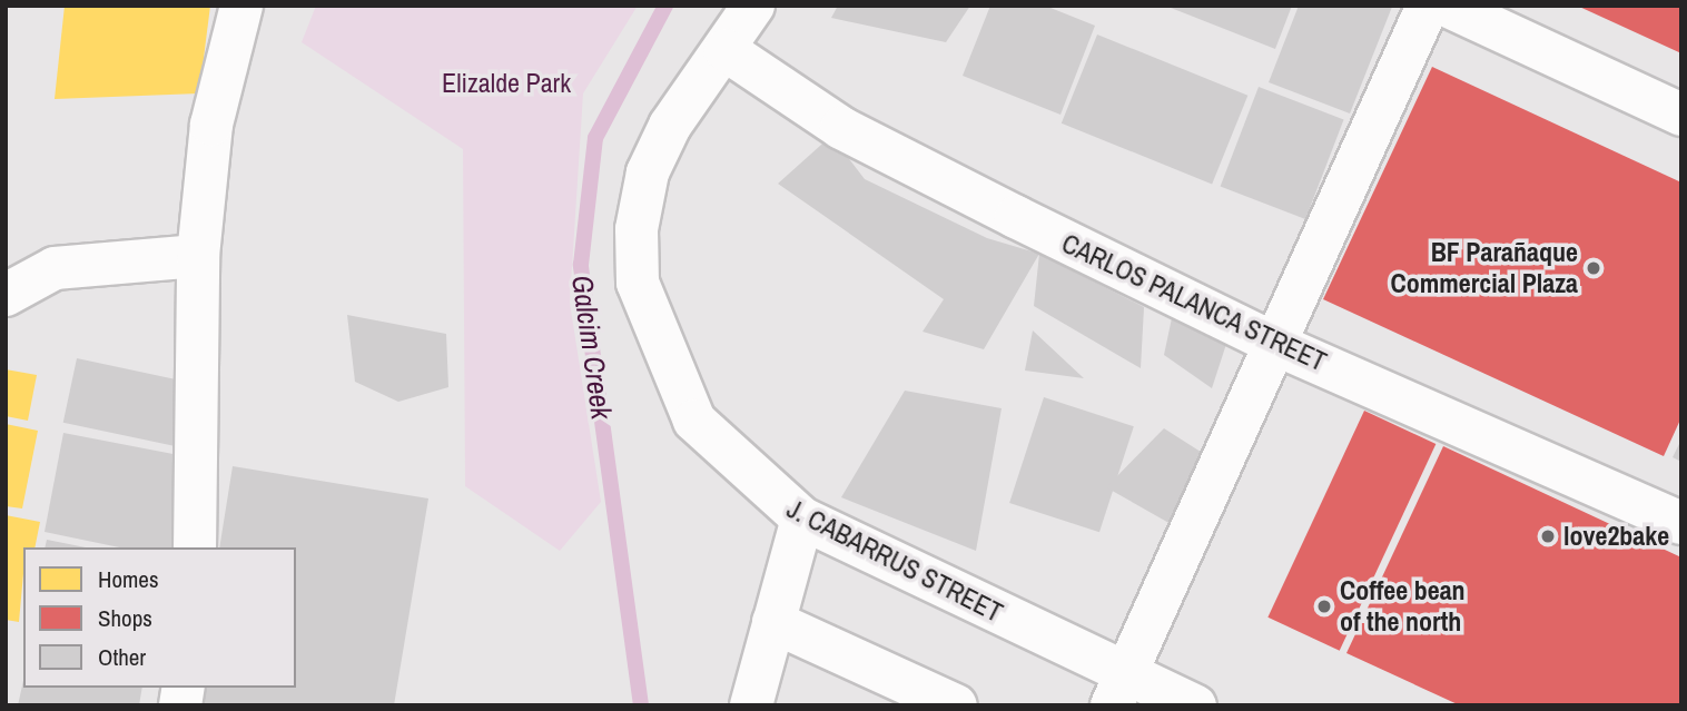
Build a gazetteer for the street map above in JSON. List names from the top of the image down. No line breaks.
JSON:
{"streets":{"street":["CARLOS PALANCA STREET","J. CABARRUS STREET"]},"crossings":[["CARLOS PALANCA STREET","J. CABARRUS STREET"]],"water":["Galcim Creek"],"parks":["Elizalde Park"],"places":["BF Parañaque Commercial Plaza","love2bake","Coffee bean of the north"],"legend":["Homes","Shops","Other"]}
